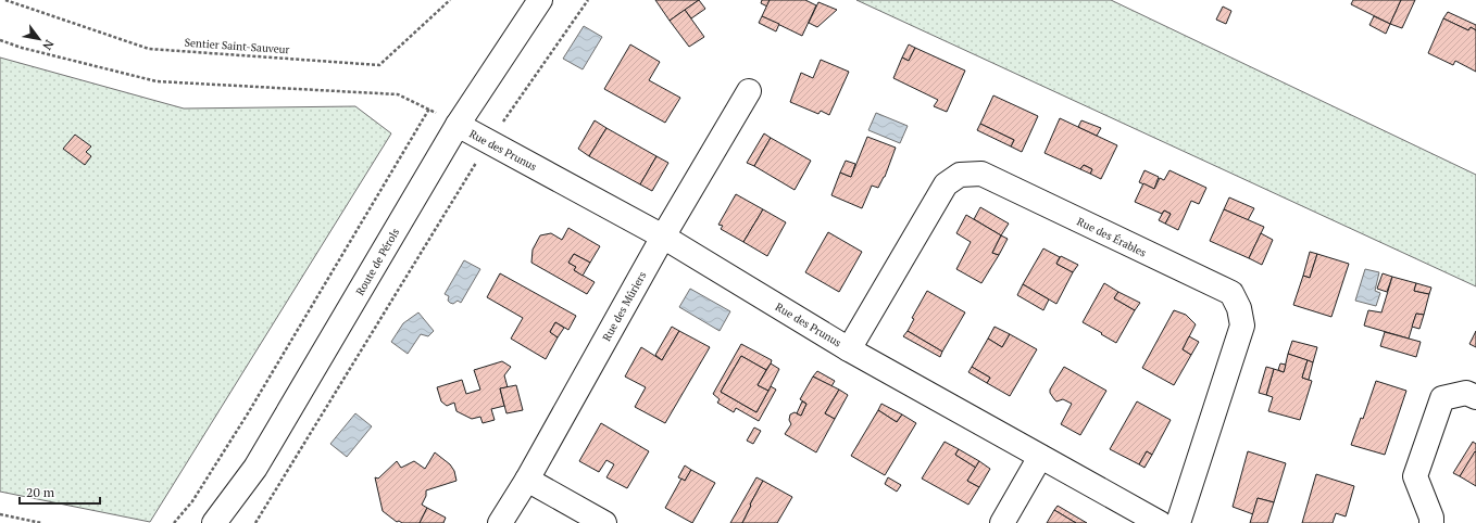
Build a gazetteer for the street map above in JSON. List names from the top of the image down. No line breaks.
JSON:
{"streets":{"street":["Rue des Prunus","Rue des Érables","Route de Pérols","Rue des Mûriers"],"path":["Sentier Saint-Sauveur"]},"crossings":[["Rue des Prunus","Rue des Érables"],["Rue des Prunus","Route de Pérols"],["Rue des Prunus","Rue des Mûriers"]],"scale_bar":"20 m","north":"bottom right"}
